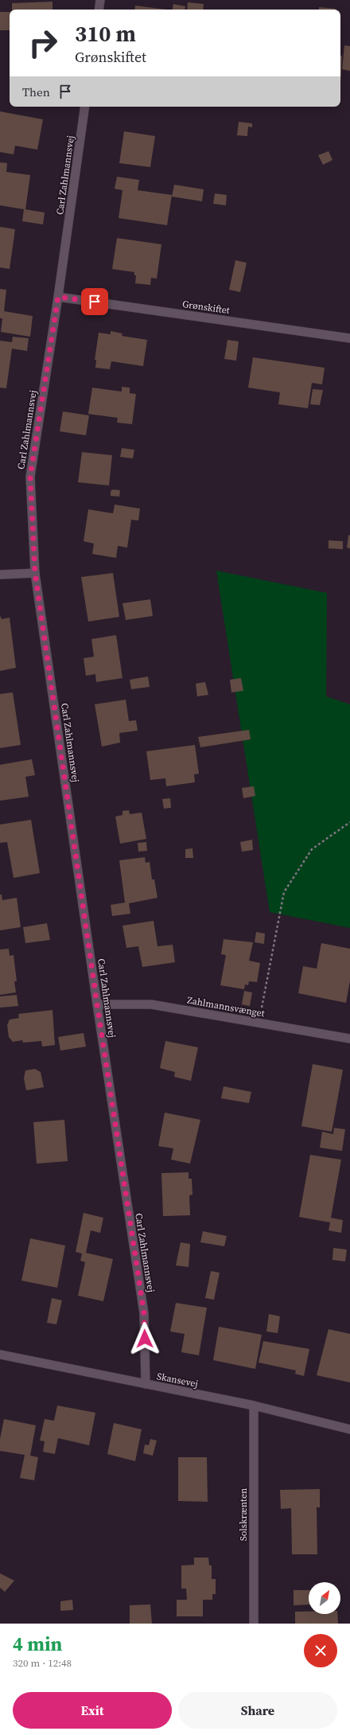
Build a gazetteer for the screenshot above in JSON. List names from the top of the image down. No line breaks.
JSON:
{"streets":{"street":["Carl Zahlmannsvej","Grønskiftet","Zahlmannsvænget","Skansevej","Solskrænten"]},"crossings":[["Carl Zahlmannsvej","Grønskiftet"],["Carl Zahlmannsvej","Zahlmannsvænget"],["Carl Zahlmannsvej","Skansevej"],["Skansevej","Solskrænten"]],"north":"top right","page":{"turn":["310 m","Grønskiftet"],"then":"Then","heading":["4 min","320 m · 12:48"],"buttons":["Exit","Share"]}}
